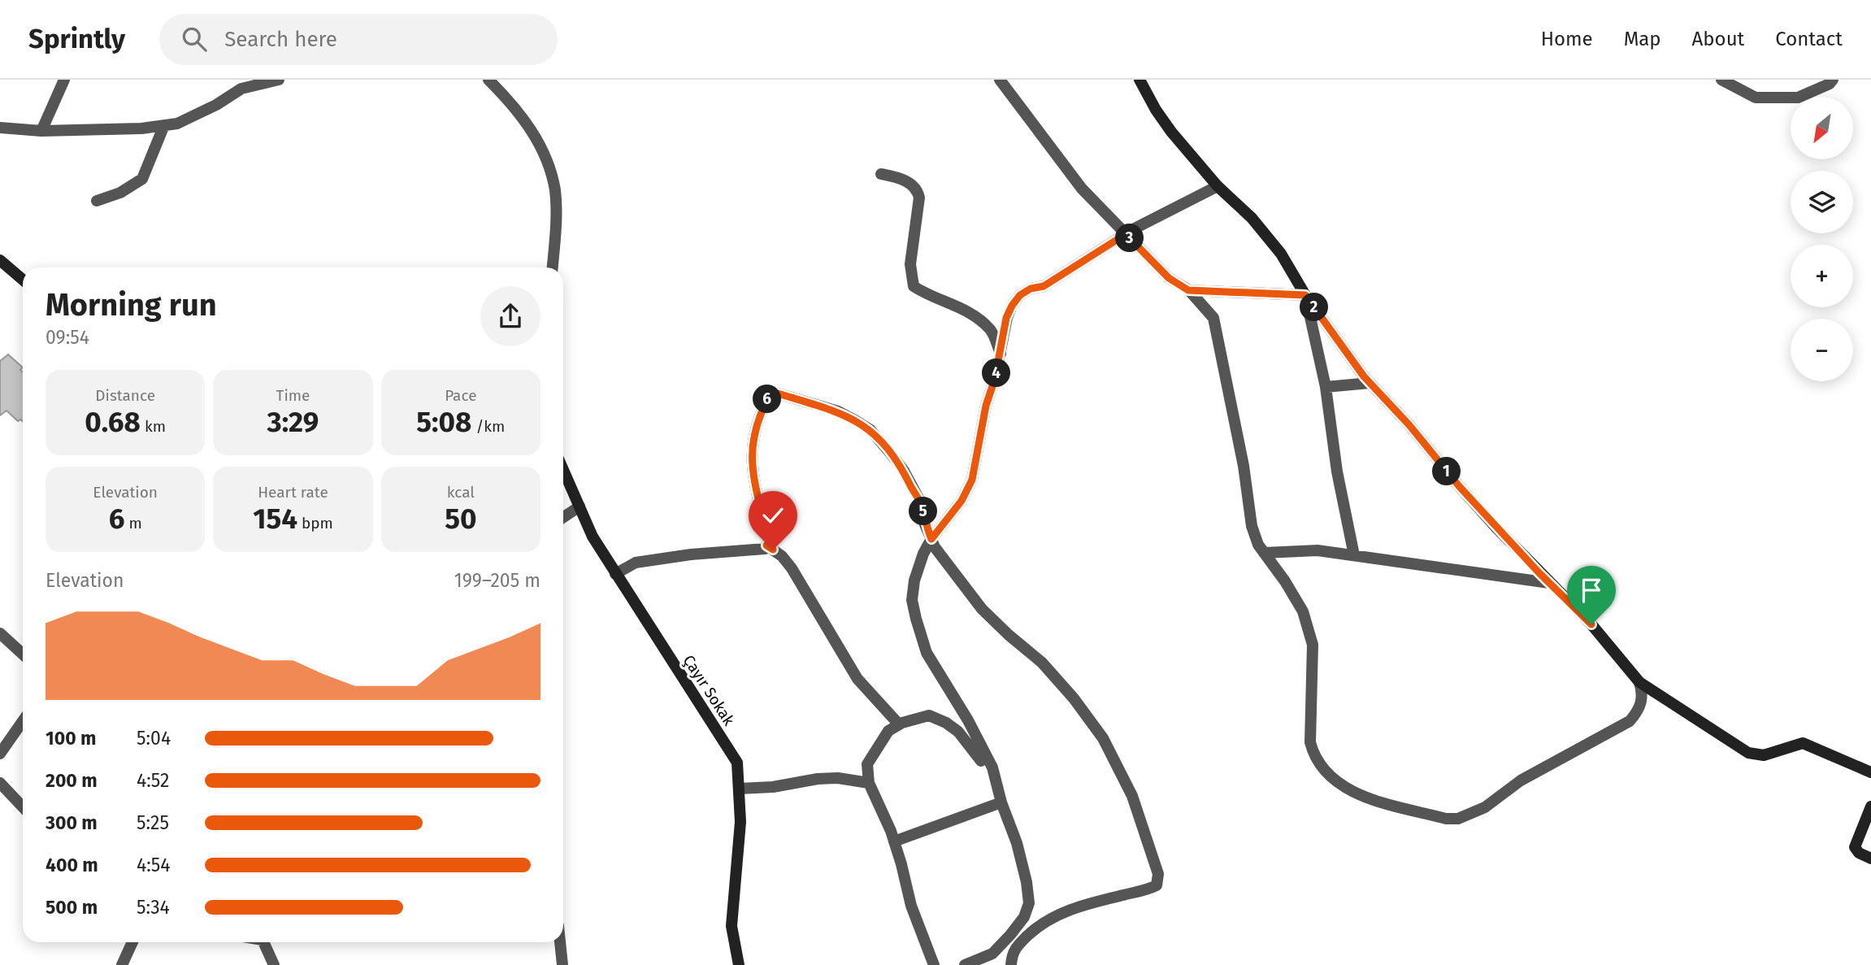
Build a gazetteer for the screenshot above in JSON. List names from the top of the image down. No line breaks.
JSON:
{"streets":{"street":["Çayır Sokak"]},"north":"bottom left","page":{"header":"Sprintly","search":"Search here","nav":["Home","Map","About","Contact"],"map_buttons":["+","−"],"pins":["3","2","4","6","1","5"],"heading":["Morning run","09:54"],"stats":[["Distance","0.68 km"],["Time","3:29"],["Pace","5:08 /km"],["Elevation","6 m"],["Heart rate","154 bpm"],["kcal","50"]],"chart":["Elevation","199–205 m"],"list":[{"name":"100 m","note":"5:04"},{"name":"200 m","note":"4:52"},{"name":"300 m","note":"5:25"},{"name":"400 m","note":"4:54"},{"name":"500 m","note":"5:34"}]}}
